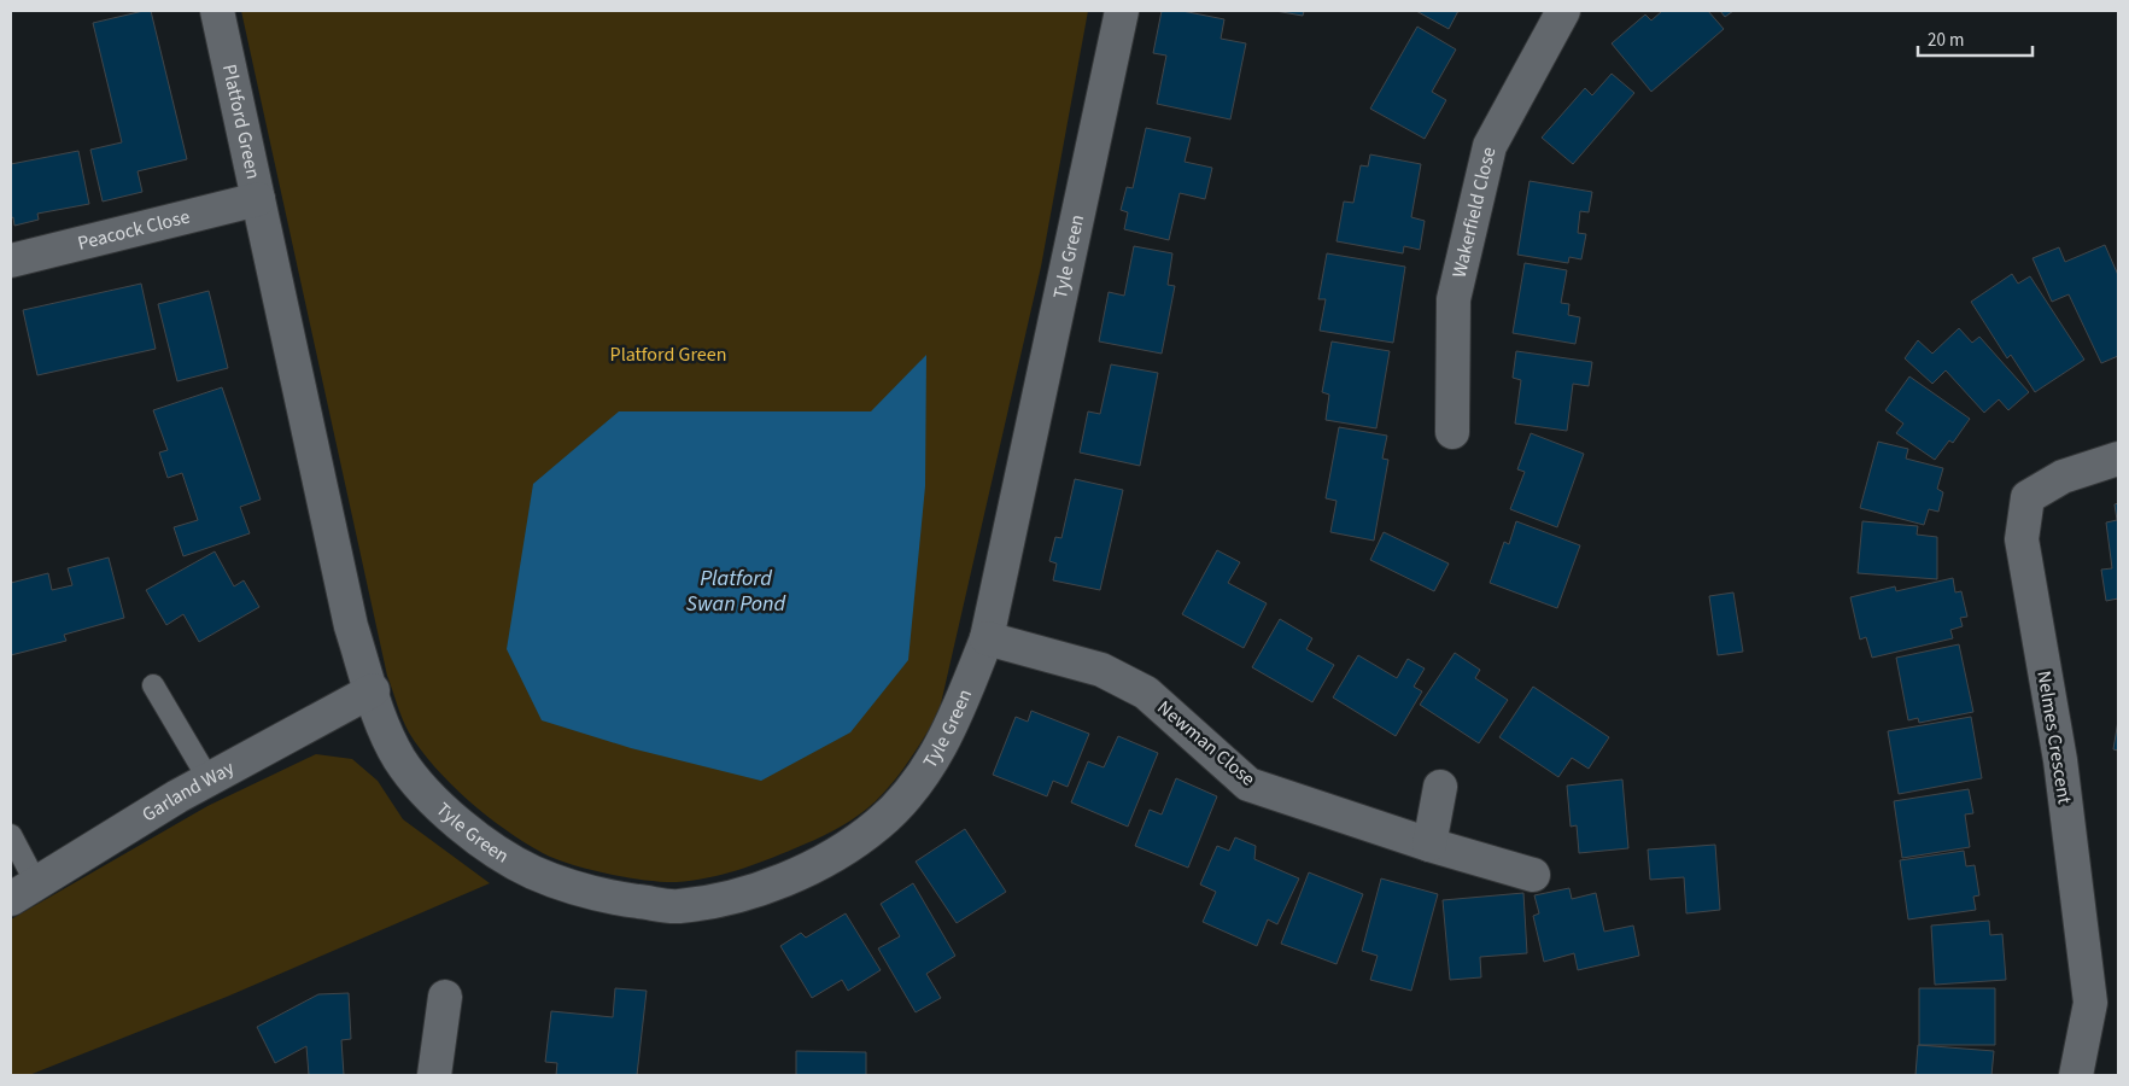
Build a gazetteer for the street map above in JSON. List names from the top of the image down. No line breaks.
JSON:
{"streets":{"street":["Platford Green","Wakerfield Close","Peacock Close","Tyle Green","Nelmes Crescent","Newman Close","Garland Way"]},"crossings":[["Platford Green","Peacock Close"],["Platford Green","Tyle Green"],["Platford Green","Garland Way"],["Tyle Green","Newman Close"],["Tyle Green","Garland Way"]],"water":["Platford Swan Pond"],"parks":["Platford Green"],"scale_bar":"20 m"}
